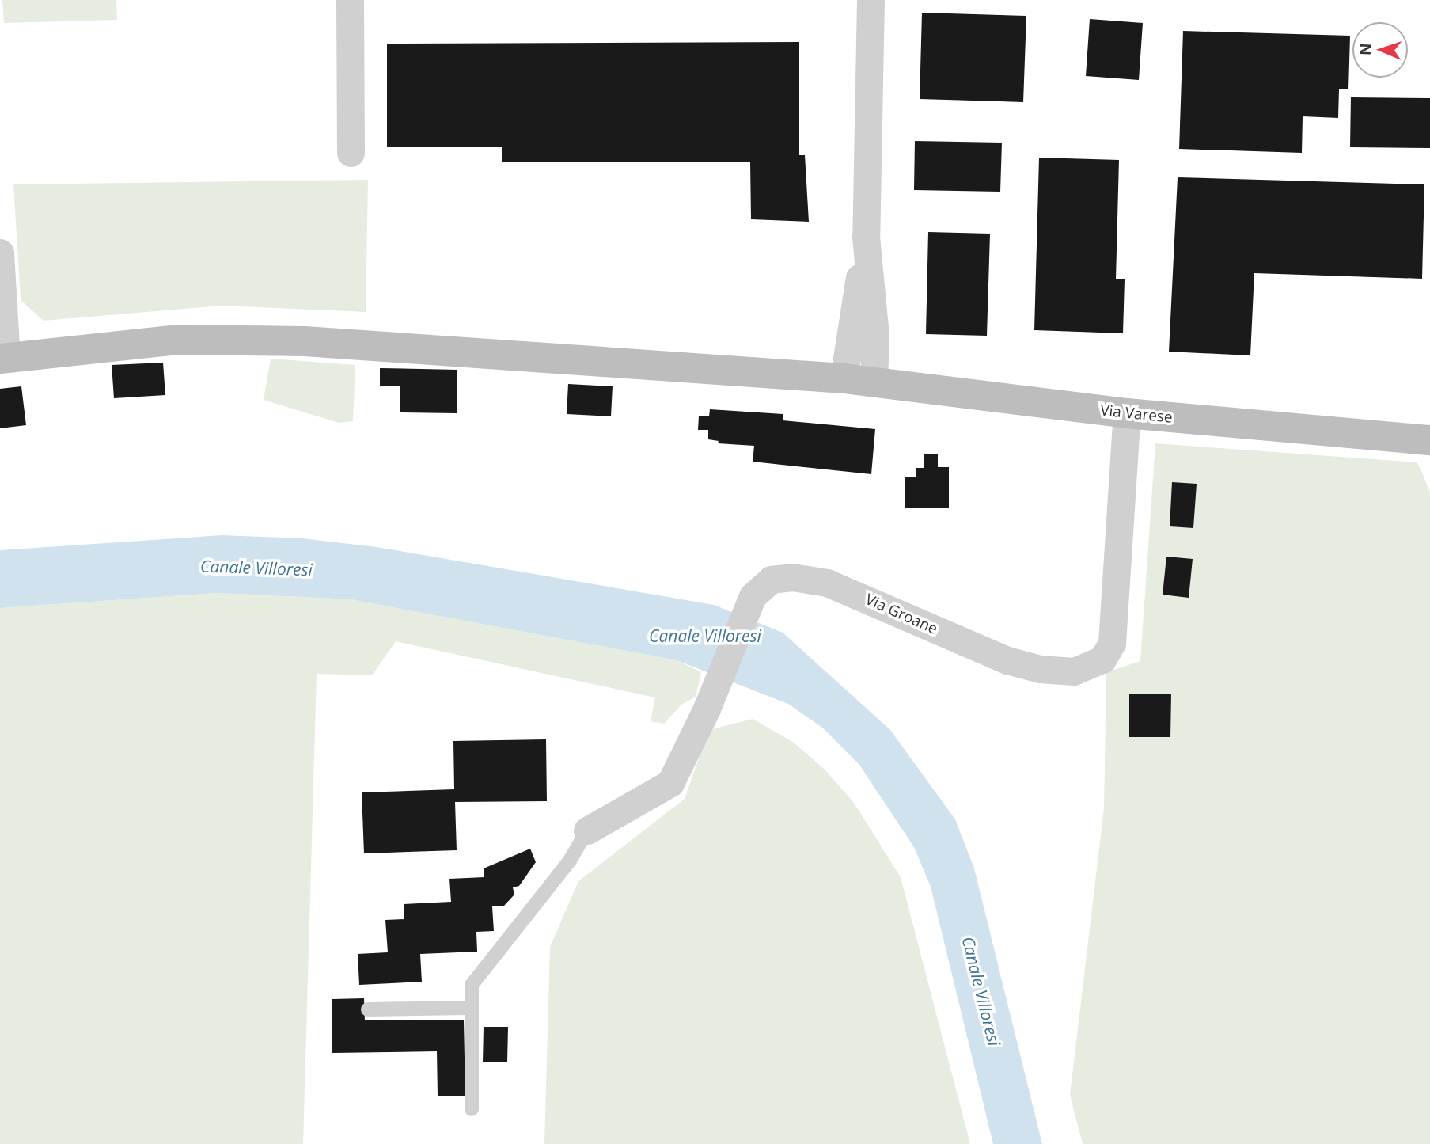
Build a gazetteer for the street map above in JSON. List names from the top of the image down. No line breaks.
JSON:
{"streets":{"street":["Via Varese","Via Groane"]},"crossings":[["Via Varese","Via Groane"]],"water":["Canale Villoresi"],"north":"left"}
